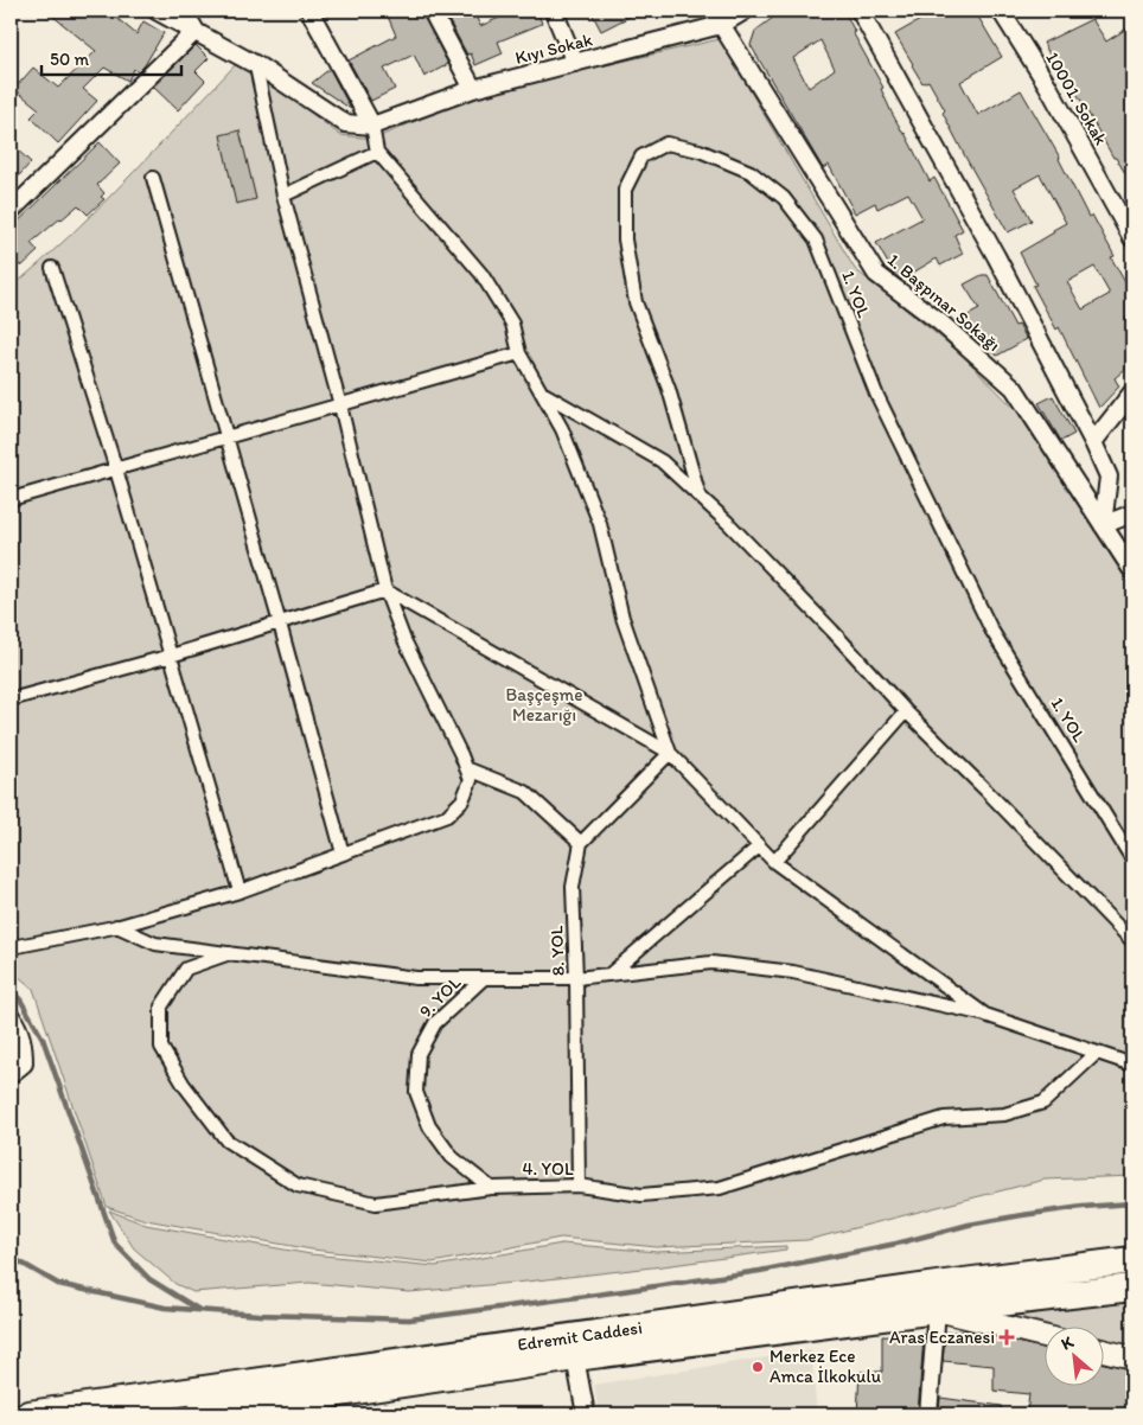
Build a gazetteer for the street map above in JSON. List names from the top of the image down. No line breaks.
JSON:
{"streets":{"highway":["Edremit Caddesi"],"street":["Kıyı Sokak","10001. Sokak","1. YOL","1. Başpınar Sokağı","8. YOL","9. YOL","4. YOL"]},"crossings":[["Kıyı Sokak","1. Başpınar Sokağı"],["8. YOL","4. YOL"],["9. YOL","4. YOL"]],"parks":["Başçeşme Mezarığı"],"places":{"health":["Aras Eczanesi"],"other":["Merkez Ece Amca İlkokulu"]},"scale_bar":"50 m","north":"top left"}
